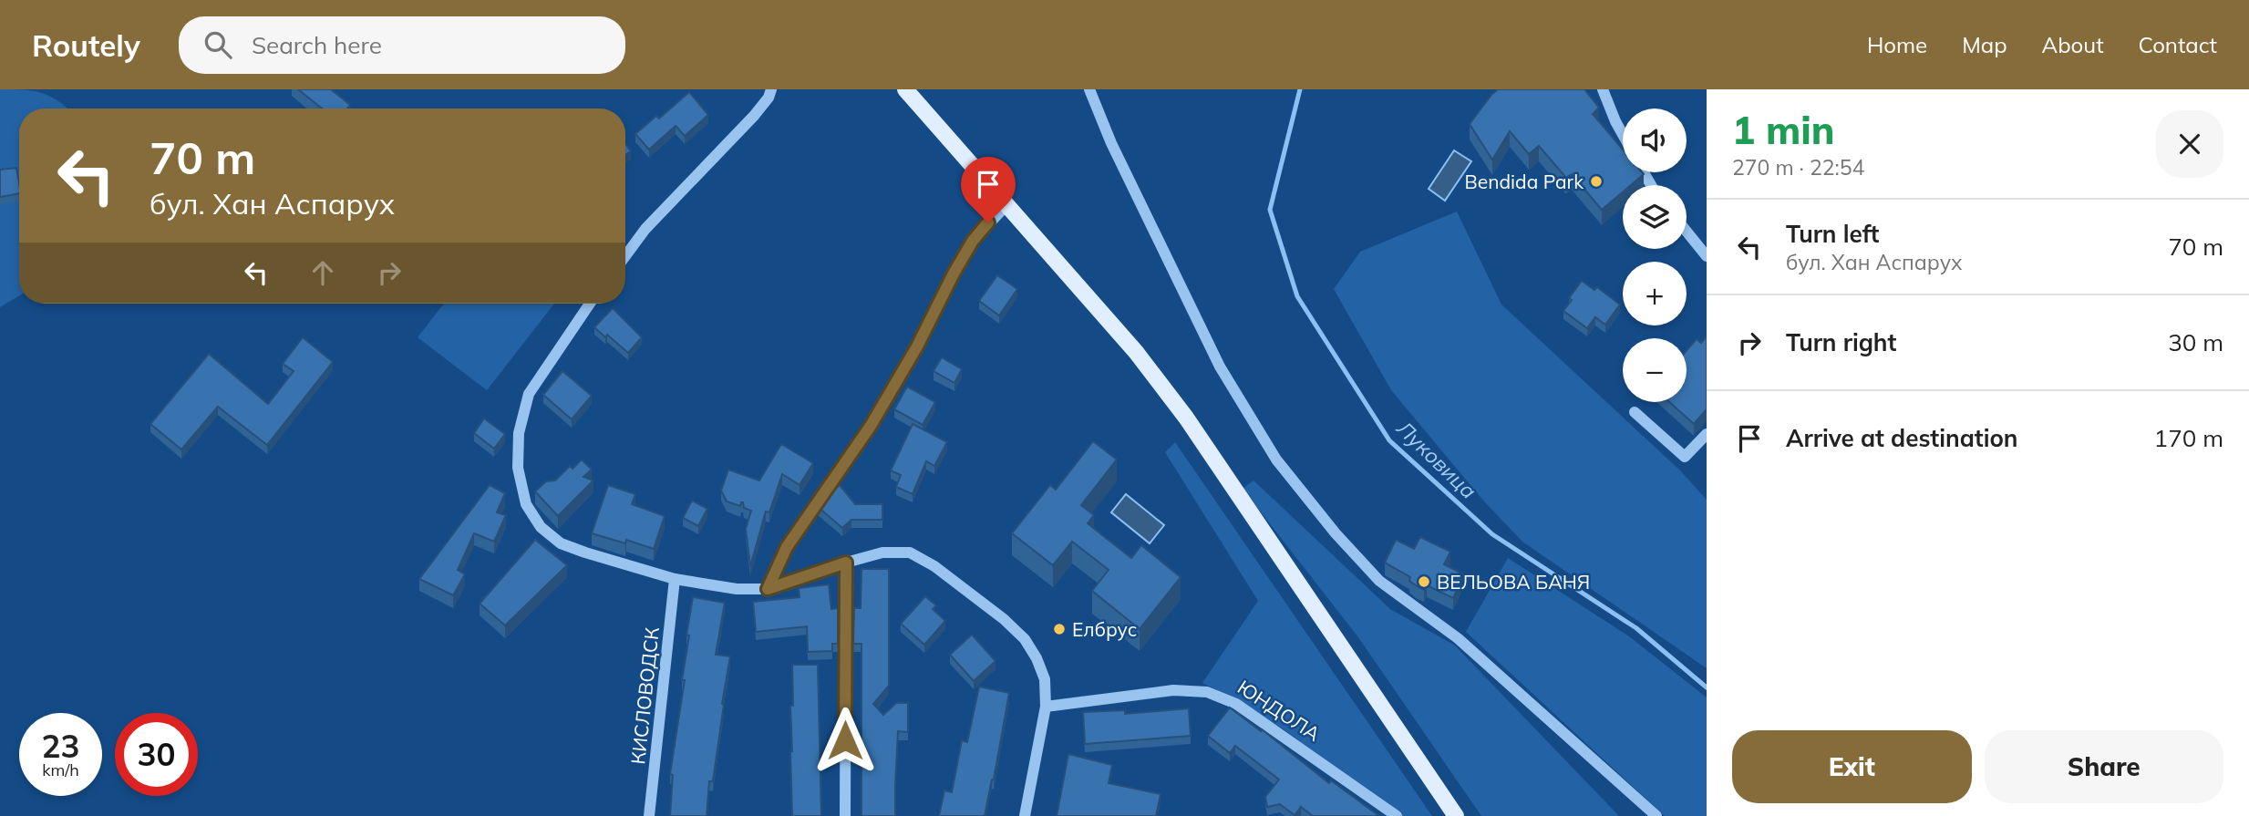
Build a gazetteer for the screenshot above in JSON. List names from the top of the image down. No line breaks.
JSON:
{"streets":{"street":["КИСЛОВОДСК","ЮНДОЛА"]},"water":["Луковица"],"places":["Bendida Park","ВЕЛЬОВА БАНЯ","Елбрус"],"page":{"header":"Routely","search":"Search here","nav":["Home","Map","About","Contact"],"heading":["1 min","270 m · 22:54"],"map_buttons":["+","−"],"turn":["70 m","бул. Хан Аспарух"],"list":[{"name":"Turn left","note":"бул. Хан Аспарух","value":"70 m"},{"name":"Turn right","value":"30 m"},{"name":"Arrive at destination","value":"170 m"}],"speed":"23 km/h","limit":"30","buttons":["Exit","Share"]}}
